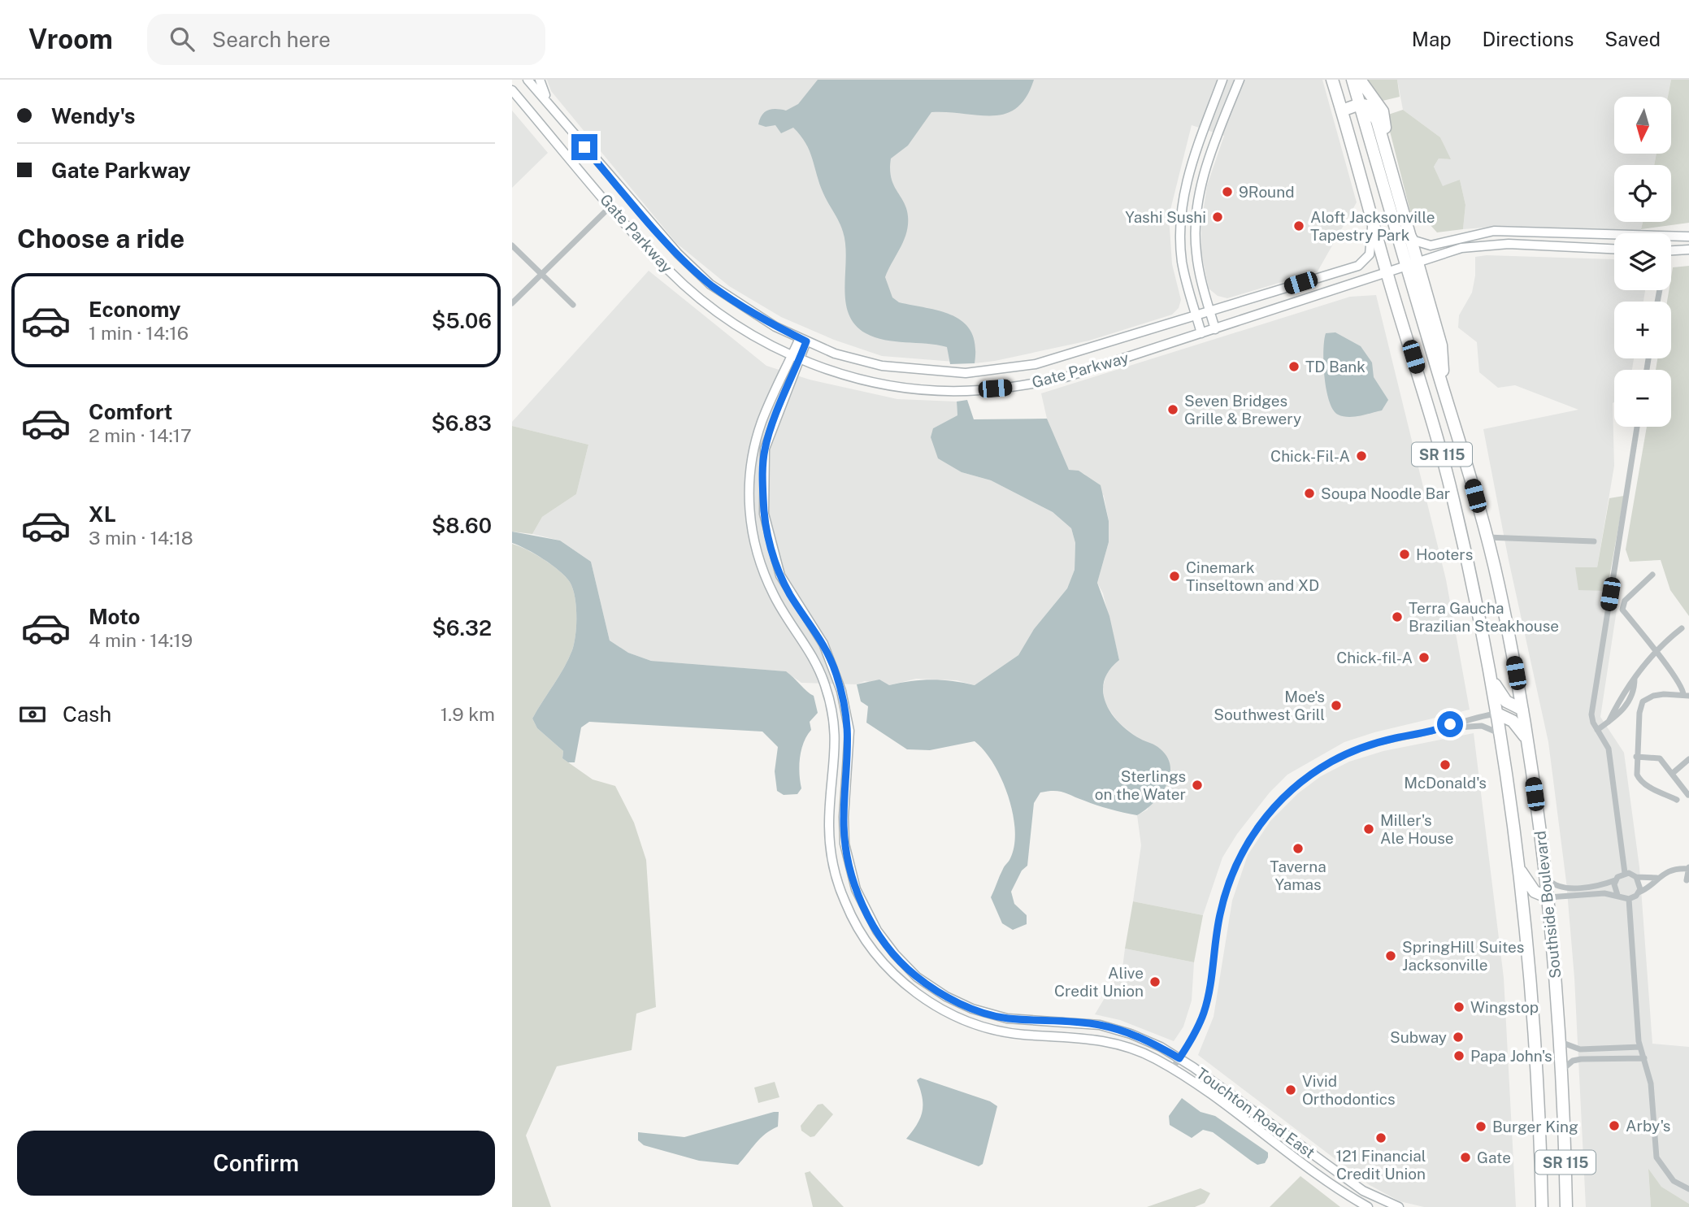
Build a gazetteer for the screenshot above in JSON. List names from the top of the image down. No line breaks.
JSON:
{"streets":{"highway":["SR 115","Southside Boulevard"],"street":["Gate Parkway","Touchton Road East"]},"crossings":[["Gate Parkway","Southside Boulevard"],["Gate Parkway","Touchton Road East"]],"places":["9Round","Yashi Sushi","Aloft Jacksonville Tapestry Park","TD Bank","Seven Bridges Grille & Brewery","Chick-Fil-A","Soupa Noodle Bar","Hooters","Cinemark Tinseltown and XD","Terra Gaucha Brazilian Steakhouse","Chick-fil-A","Moe's Southwest Grill","McDonald's","Sterlings on the Water","Miller's Ale House","Taverna Yamas","SpringHill Suites Jacksonville","Alive Credit Union","Wingstop","Subway","Papa John's","Vivid Orthodontics","Arby's","Burger King","121 Financial Credit Union","Gate"],"north":"bottom","page":{"header":"Vroom","search":"Search here","nav":["Map","Directions","Saved"],"banner":["Wendy's","Gate Parkway"],"map_buttons":["+","−"],"heading":"Choose a ride","list":[{"name":"Economy","note":"1 min · 14:16","value":"$5.06"},{"name":"Comfort","note":"2 min · 14:17","value":"$6.83"},{"name":"XL","note":"3 min · 14:18","value":"$8.60"},{"name":"Moto","note":"4 min · 14:19","value":"$6.32"}],"pay":["Cash","1.9 km"],"buttons":"Confirm"}}
